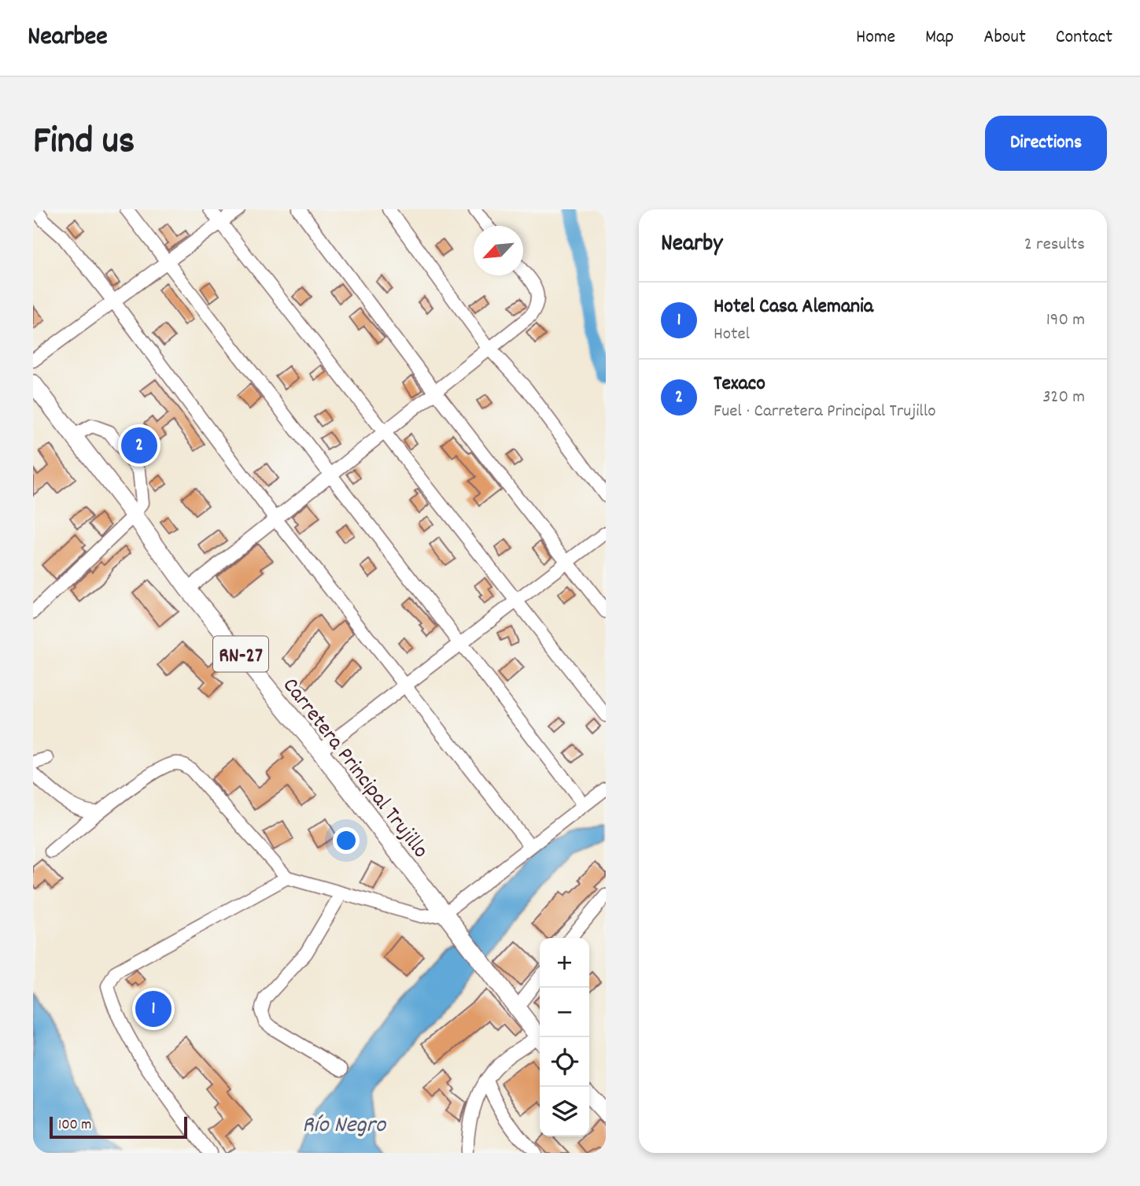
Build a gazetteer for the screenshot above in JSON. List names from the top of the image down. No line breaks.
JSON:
{"streets":{"main road":["RN-27","Carretera Principal Trujillo"]},"crossings":[["RN-27","Carretera Principal Trujillo"]],"water":["Río Negro"],"scale_bar":"100 m","north":"bottom left","page":{"header":"Nearbee","nav":["Home","Map","About","Contact"],"title":"Find us","buttons":"Directions","heading":["Nearby","2 results"],"list":[{"mark":"1","name":"Hotel Casa Alemania","note":"Hotel","value":"190 m"},{"mark":"2","name":"Texaco","note":"Fuel · Carretera Principal Trujillo","value":"320 m"}],"pins":["2","1"],"map_buttons":["+","−"],"scale":"100 m"}}
